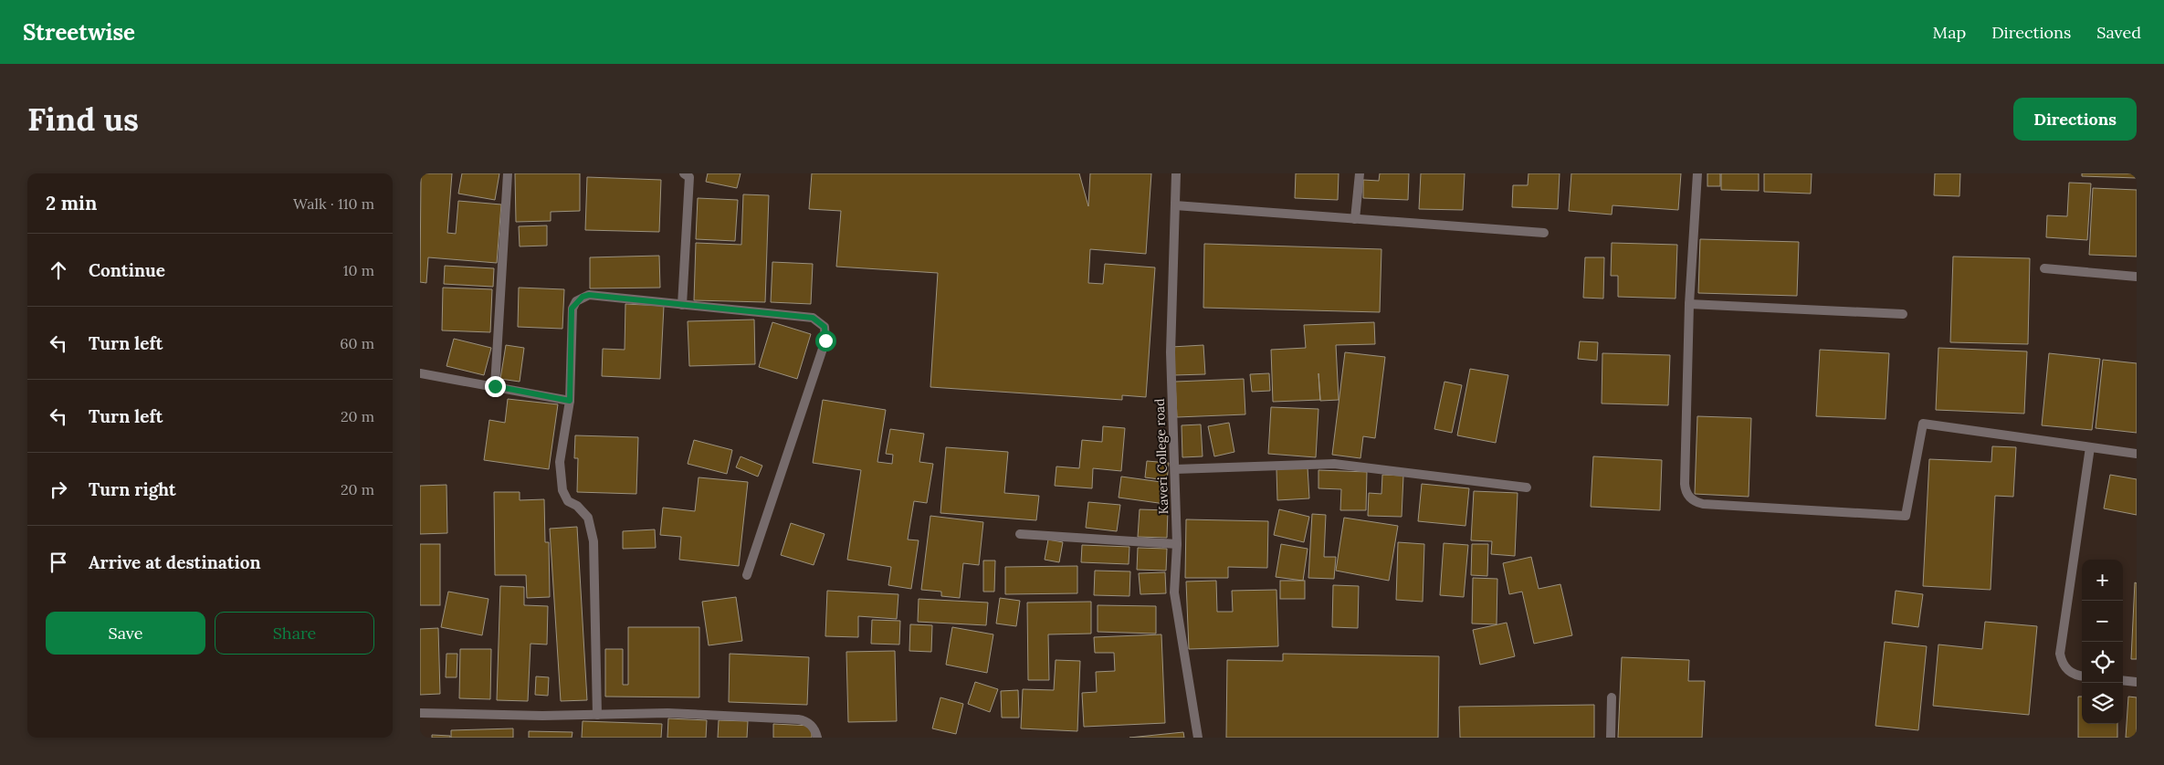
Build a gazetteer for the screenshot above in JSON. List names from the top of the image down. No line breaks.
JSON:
{"streets":{"street":["Kaveri College road"]},"page":{"header":"Streetwise","nav":["Map","Directions","Saved"],"buttons":["Directions",["Save","Share"]],"title":"Find us","heading":["2 min","Walk · 110 m"],"list":[["Continue","10 m"],["Turn left","60 m"],["Turn left","20 m"],["Turn right","20 m"],"Arrive at destination"],"map_buttons":["+","−"]}}
